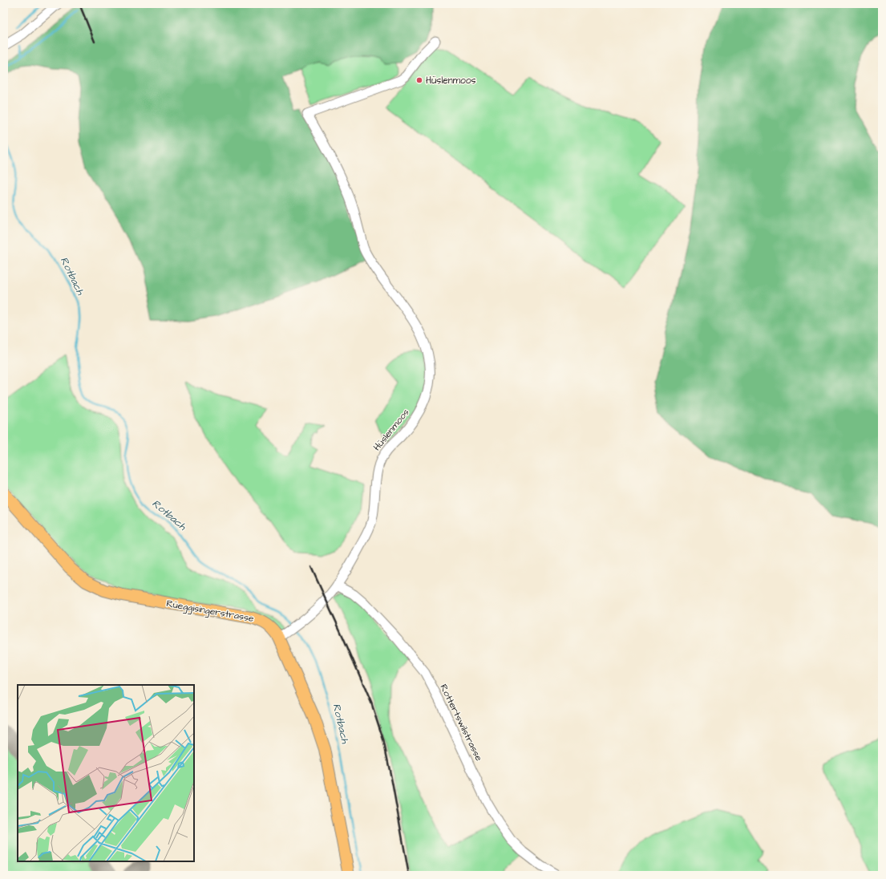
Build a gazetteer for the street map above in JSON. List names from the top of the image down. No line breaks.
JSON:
{"streets":{"main road":["Rüeggisingerstrasse"],"street":["Hüslenmoos","Rottertswilstrasse"]},"crossings":[["Hüslenmoos","Rüeggisingerstrasse"],["Hüslenmoos","Rottertswilstrasse"]],"water":["Rotbach"],"places":["Hüslenmoos"]}
